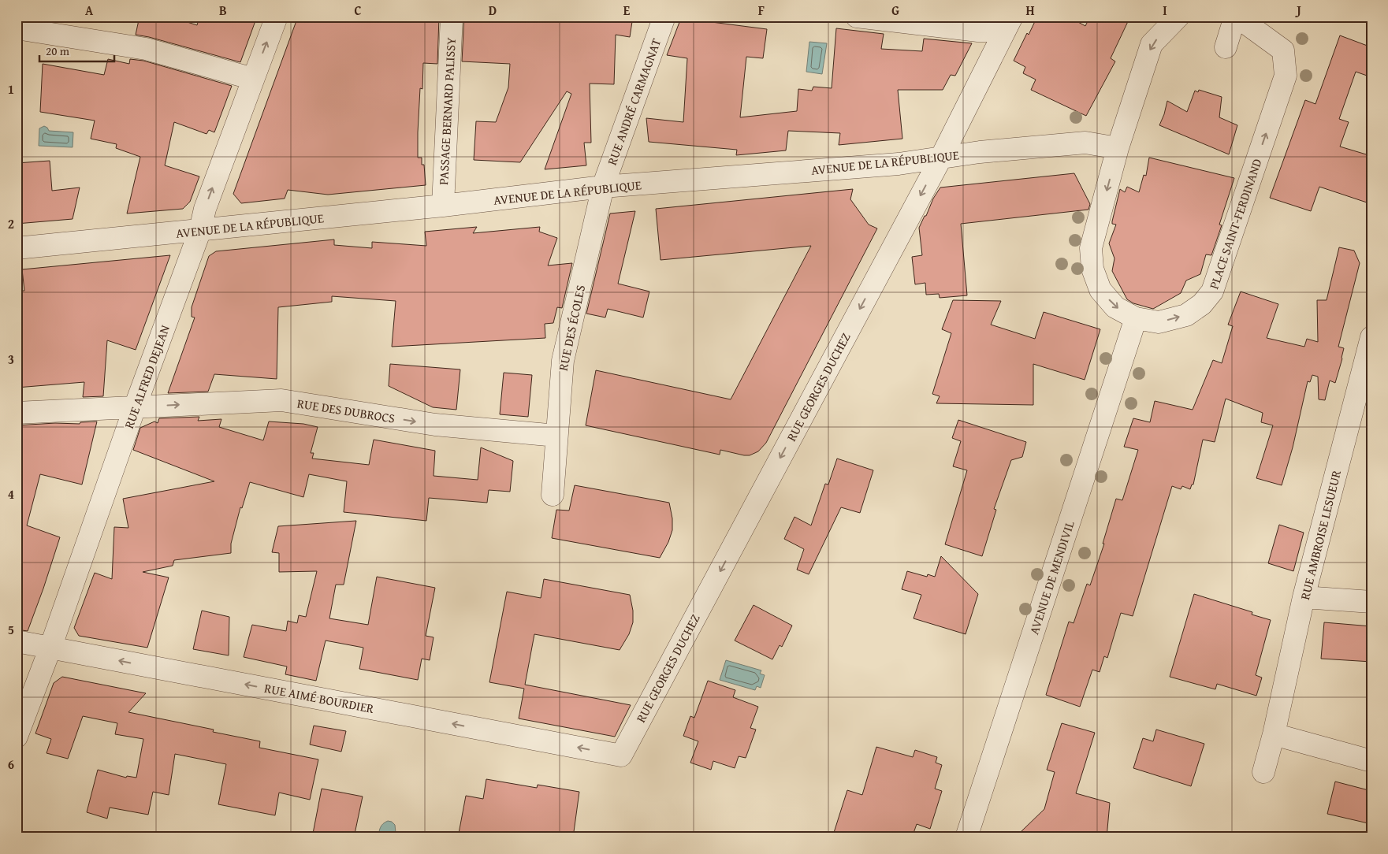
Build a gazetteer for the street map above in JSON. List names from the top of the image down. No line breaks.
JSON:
{"streets":{"street":["RUE ANDRÉ CARMAGNAT","PASSAGE BERNARD PALISSY","AVENUE DE LA RÉPUBLIQUE","PLACE SAINT-FERDINAND","RUE DES ÉCOLES","RUE ALFRED DEJEAN","RUE GEORGES DUCHEZ","RUE DES DUBROCS","RUE AMBROISE LESUEUR","AVENUE DE MENDIVIL","RUE AIMÉ BOURDIER"]},"crossings":[["RUE ANDRÉ CARMAGNAT","AVENUE DE LA RÉPUBLIQUE"],["RUE ANDRÉ CARMAGNAT","RUE DES ÉCOLES"],["PASSAGE BERNARD PALISSY","AVENUE DE LA RÉPUBLIQUE"],["AVENUE DE LA RÉPUBLIQUE","PLACE SAINT-FERDINAND"],["AVENUE DE LA RÉPUBLIQUE","RUE DES ÉCOLES"],["AVENUE DE LA RÉPUBLIQUE","RUE ALFRED DEJEAN"],["AVENUE DE LA RÉPUBLIQUE","RUE GEORGES DUCHEZ"],["PLACE SAINT-FERDINAND","AVENUE DE MENDIVIL"],["RUE DES ÉCOLES","RUE DES DUBROCS"],["RUE ALFRED DEJEAN","RUE DES DUBROCS"],["RUE ALFRED DEJEAN","RUE AIMÉ BOURDIER"],["RUE GEORGES DUCHEZ","RUE AIMÉ BOURDIER"]],"one_way":["RUE GEORGES DUCHEZ","RUE DES DUBROCS","RUE AIMÉ BOURDIER"],"scale_bar":"20 m","grid":{"columns":["A","B","C","D","E","F","G","H","I","J"],"rows":["1","2","3","4","5","6"]}}
